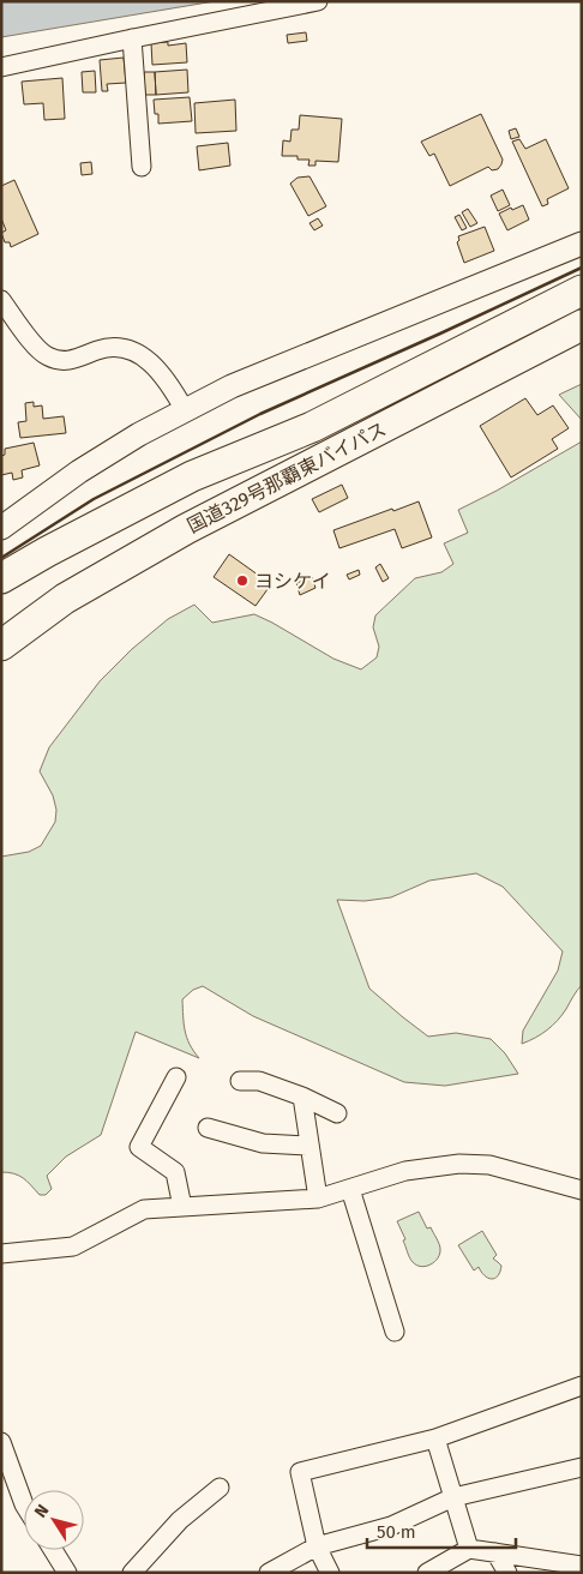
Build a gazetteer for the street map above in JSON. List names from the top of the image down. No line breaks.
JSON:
{"streets":{"highway":["国道329号那覇東バイパス"]},"places":["ヨシケイ"],"scale_bar":"50 m","north":"top left"}
